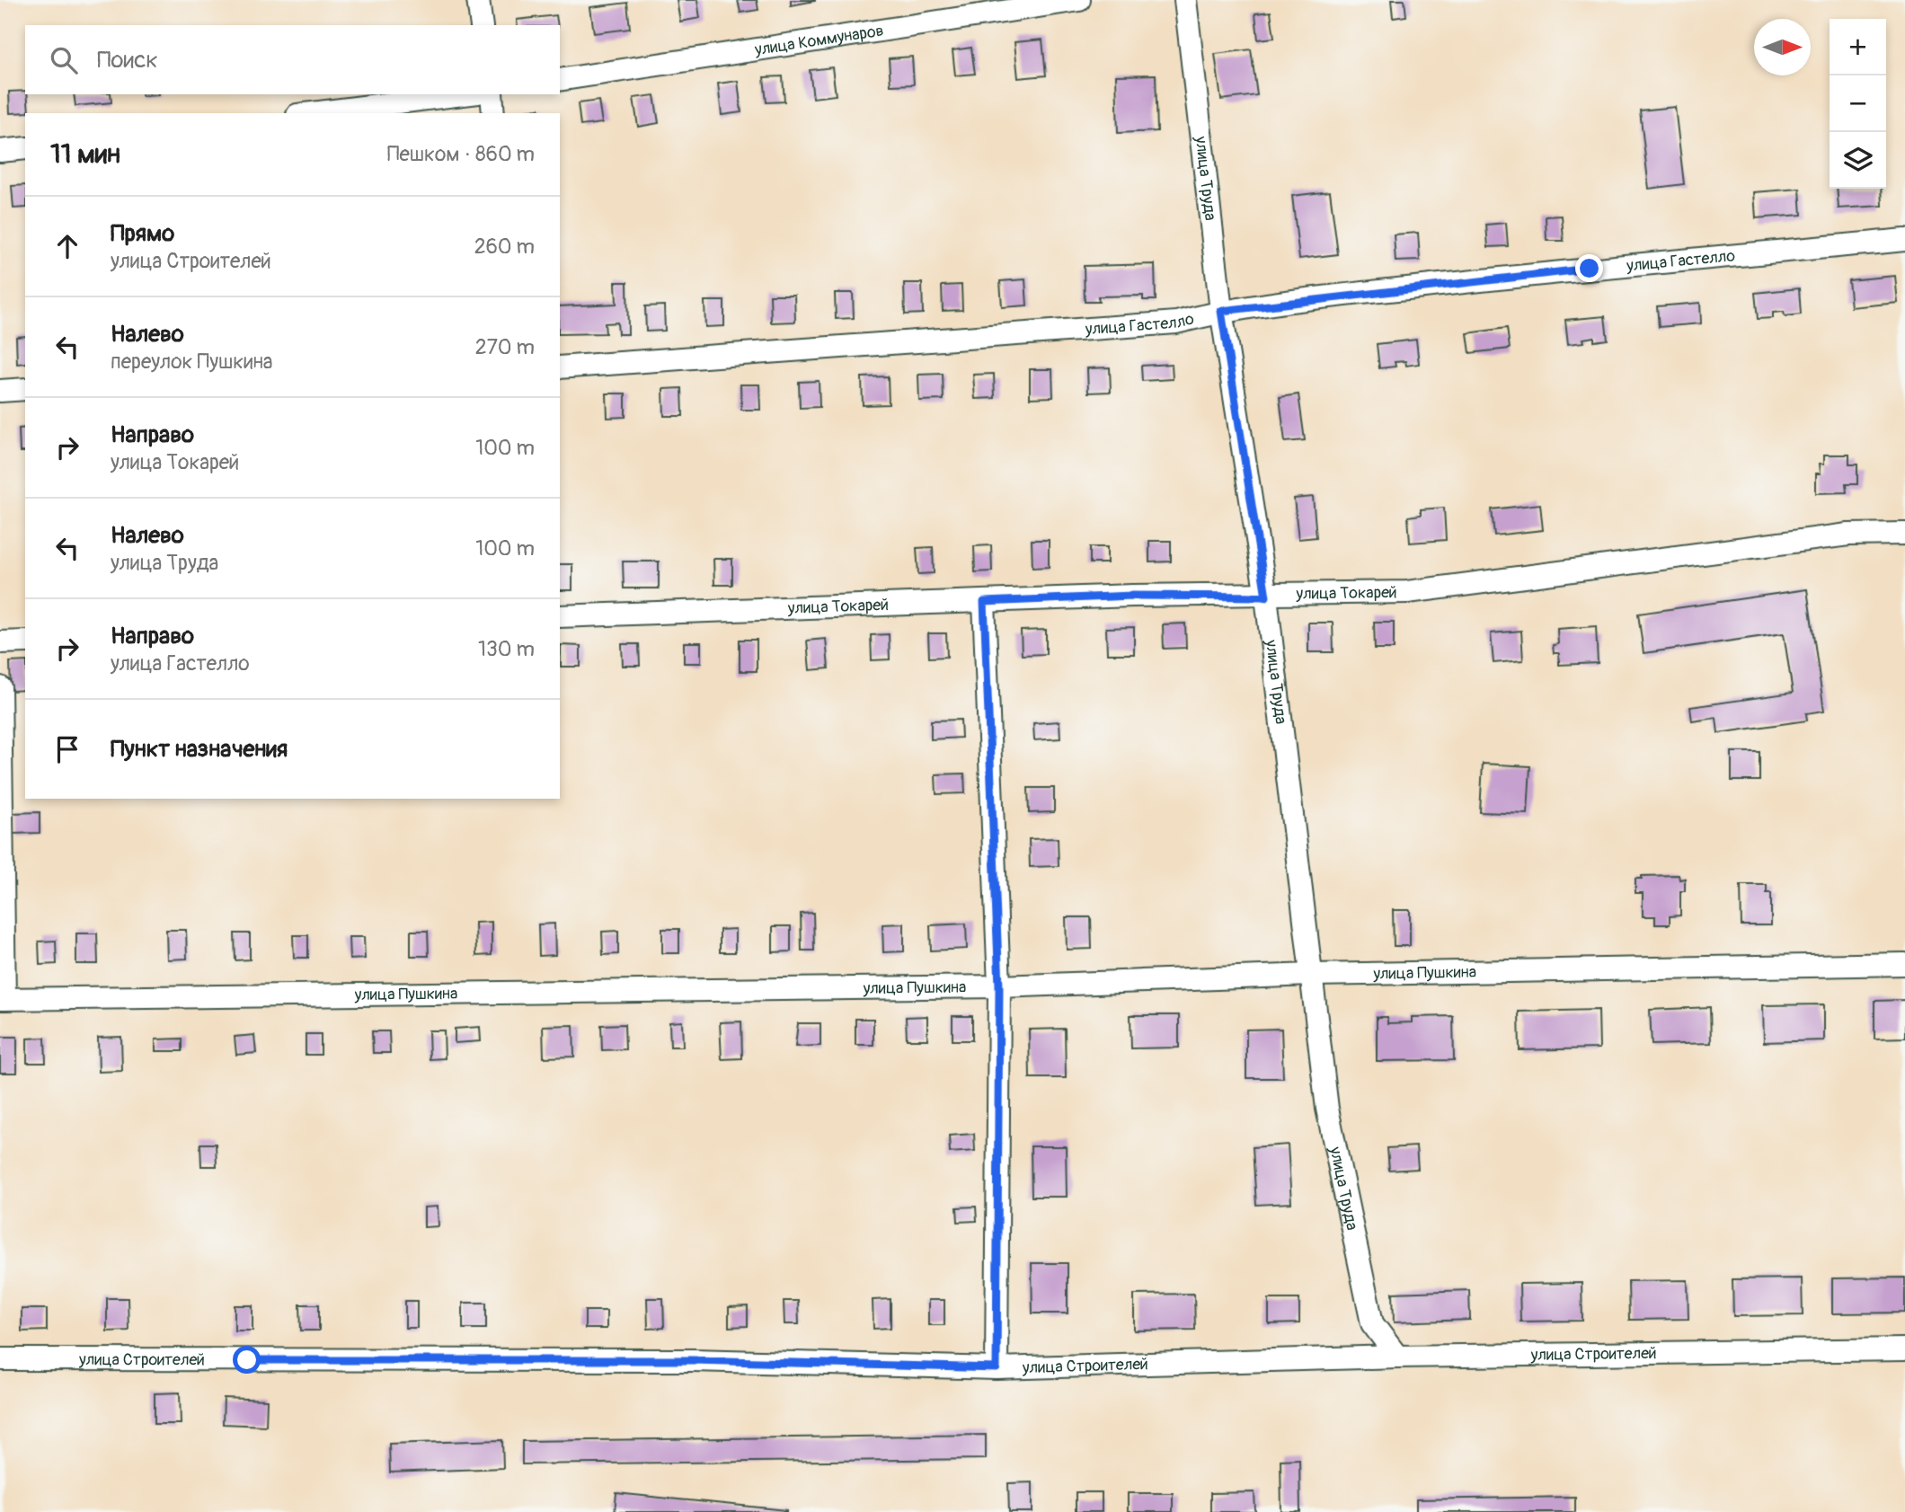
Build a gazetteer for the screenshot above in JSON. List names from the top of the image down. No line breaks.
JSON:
{"streets":{"street":["улица Коммунаров","улица Труда","улица Гастелло","улица Токарей","улица Пушкина","улица Строителей"]},"crossings":[["улица Труда","улица Гастелло"],["улица Труда","улица Токарей"],["улица Труда","улица Пушкина"],["улица Труда","улица Строителей"]],"north":"right","page":{"map_buttons":["+","−"],"search":"Поиск","heading":["11 мин","Пешком · 860 m"],"list":[["Прямо","улица Строителей","260 m"],["Налево","переулок Пушкина","270 m"],["Направо","улица Токарей","100 m"],["Налево","улица Труда","100 m"],["Направо","улица Гастелло","130 m"],"Пункт назначения"]}}
